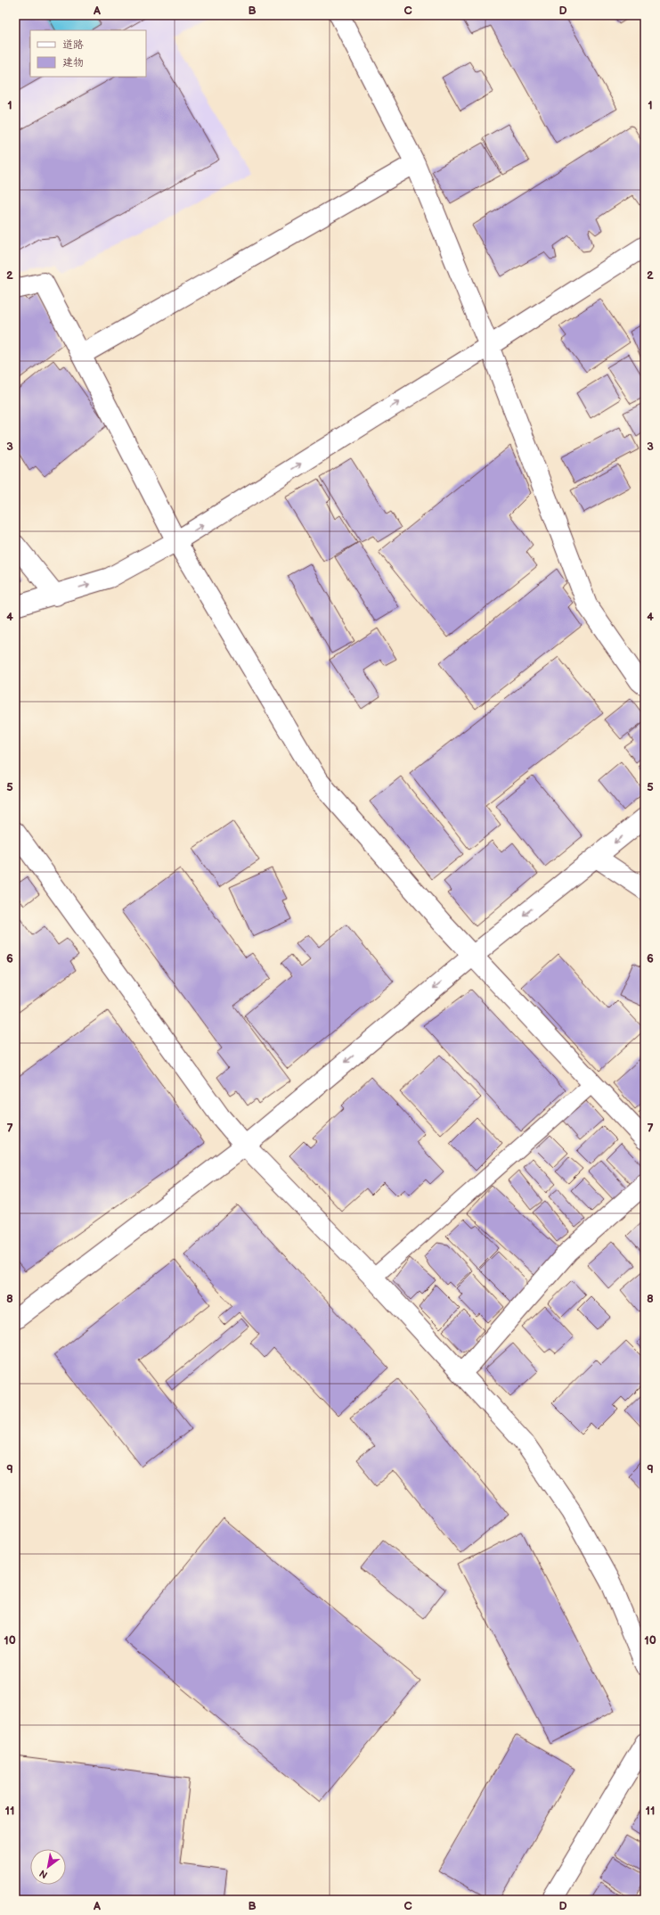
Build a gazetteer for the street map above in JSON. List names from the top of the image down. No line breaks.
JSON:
{"legend":["道路","建物"],"north":"bottom left","grid":{"columns":["A","B","C","D"],"rows":["1","2","3","4","5","6","7","8","9","10","11"]}}
